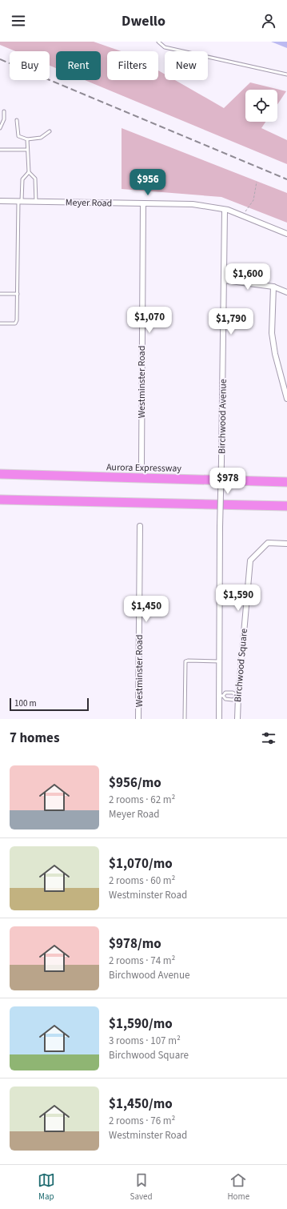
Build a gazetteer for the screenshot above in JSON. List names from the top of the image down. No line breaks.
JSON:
{"streets":{"highway":["Aurora Expressway"],"street":["Meyer Road","Westminster Road","Birchwood Avenue","Birchwood Square"]},"crossings":[["Meyer Road","Westminster Road"],["Meyer Road","Birchwood Avenue"]],"scale_bar":"100 m","page":{"header":"Dwello","chip":["Buy","Rent","Filters","New"],"price":["$956","$1,600","$1,070","$1,790","$978","$1,590","$1,450"],"scale":"100 m","heading":"7 homes","list":[{"name":"$956/mo","note":"2 rooms · 62 m² · Meyer Road"},{"name":"$1,070/mo","note":"2 rooms · 60 m² · Westminster Road"},{"name":"$978/mo","note":"2 rooms · 74 m² · Birchwood Avenue"},{"name":"$1,590/mo","note":"3 rooms · 107 m² · Birchwood Square"},{"name":"$1,450/mo","note":"2 rooms · 76 m² · Westminster Road"}],"tabs":["Map","Saved","Home"]}}
